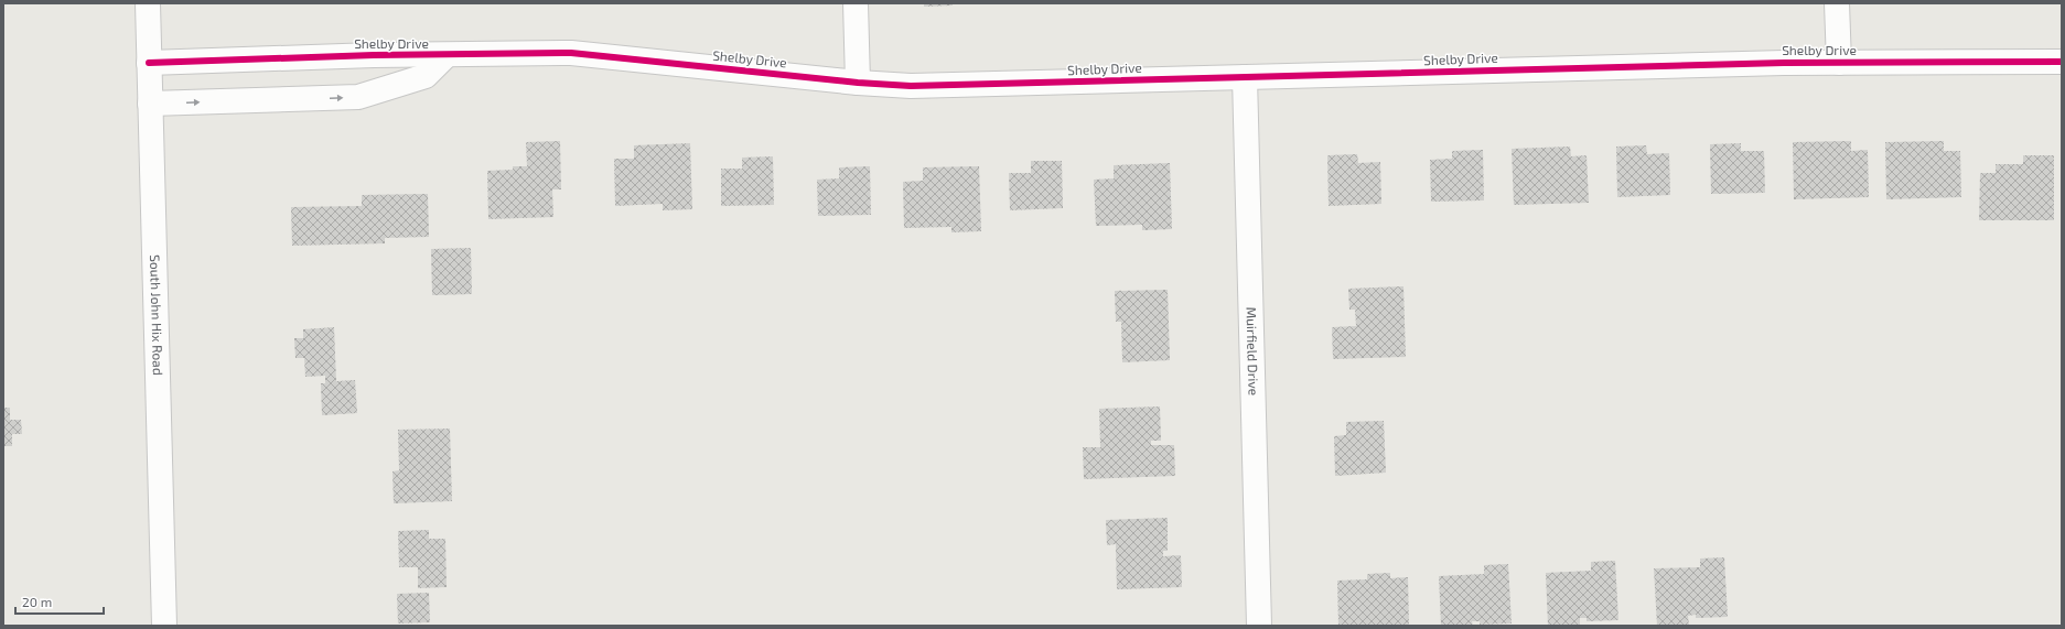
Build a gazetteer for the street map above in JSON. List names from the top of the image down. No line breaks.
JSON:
{"streets":{"street":["Shelby Drive","South John Hix Road","Muirfield Drive"]},"crossings":[["Shelby Drive","South John Hix Road"],["Shelby Drive","Muirfield Drive"]],"scale_bar":"20 m"}
